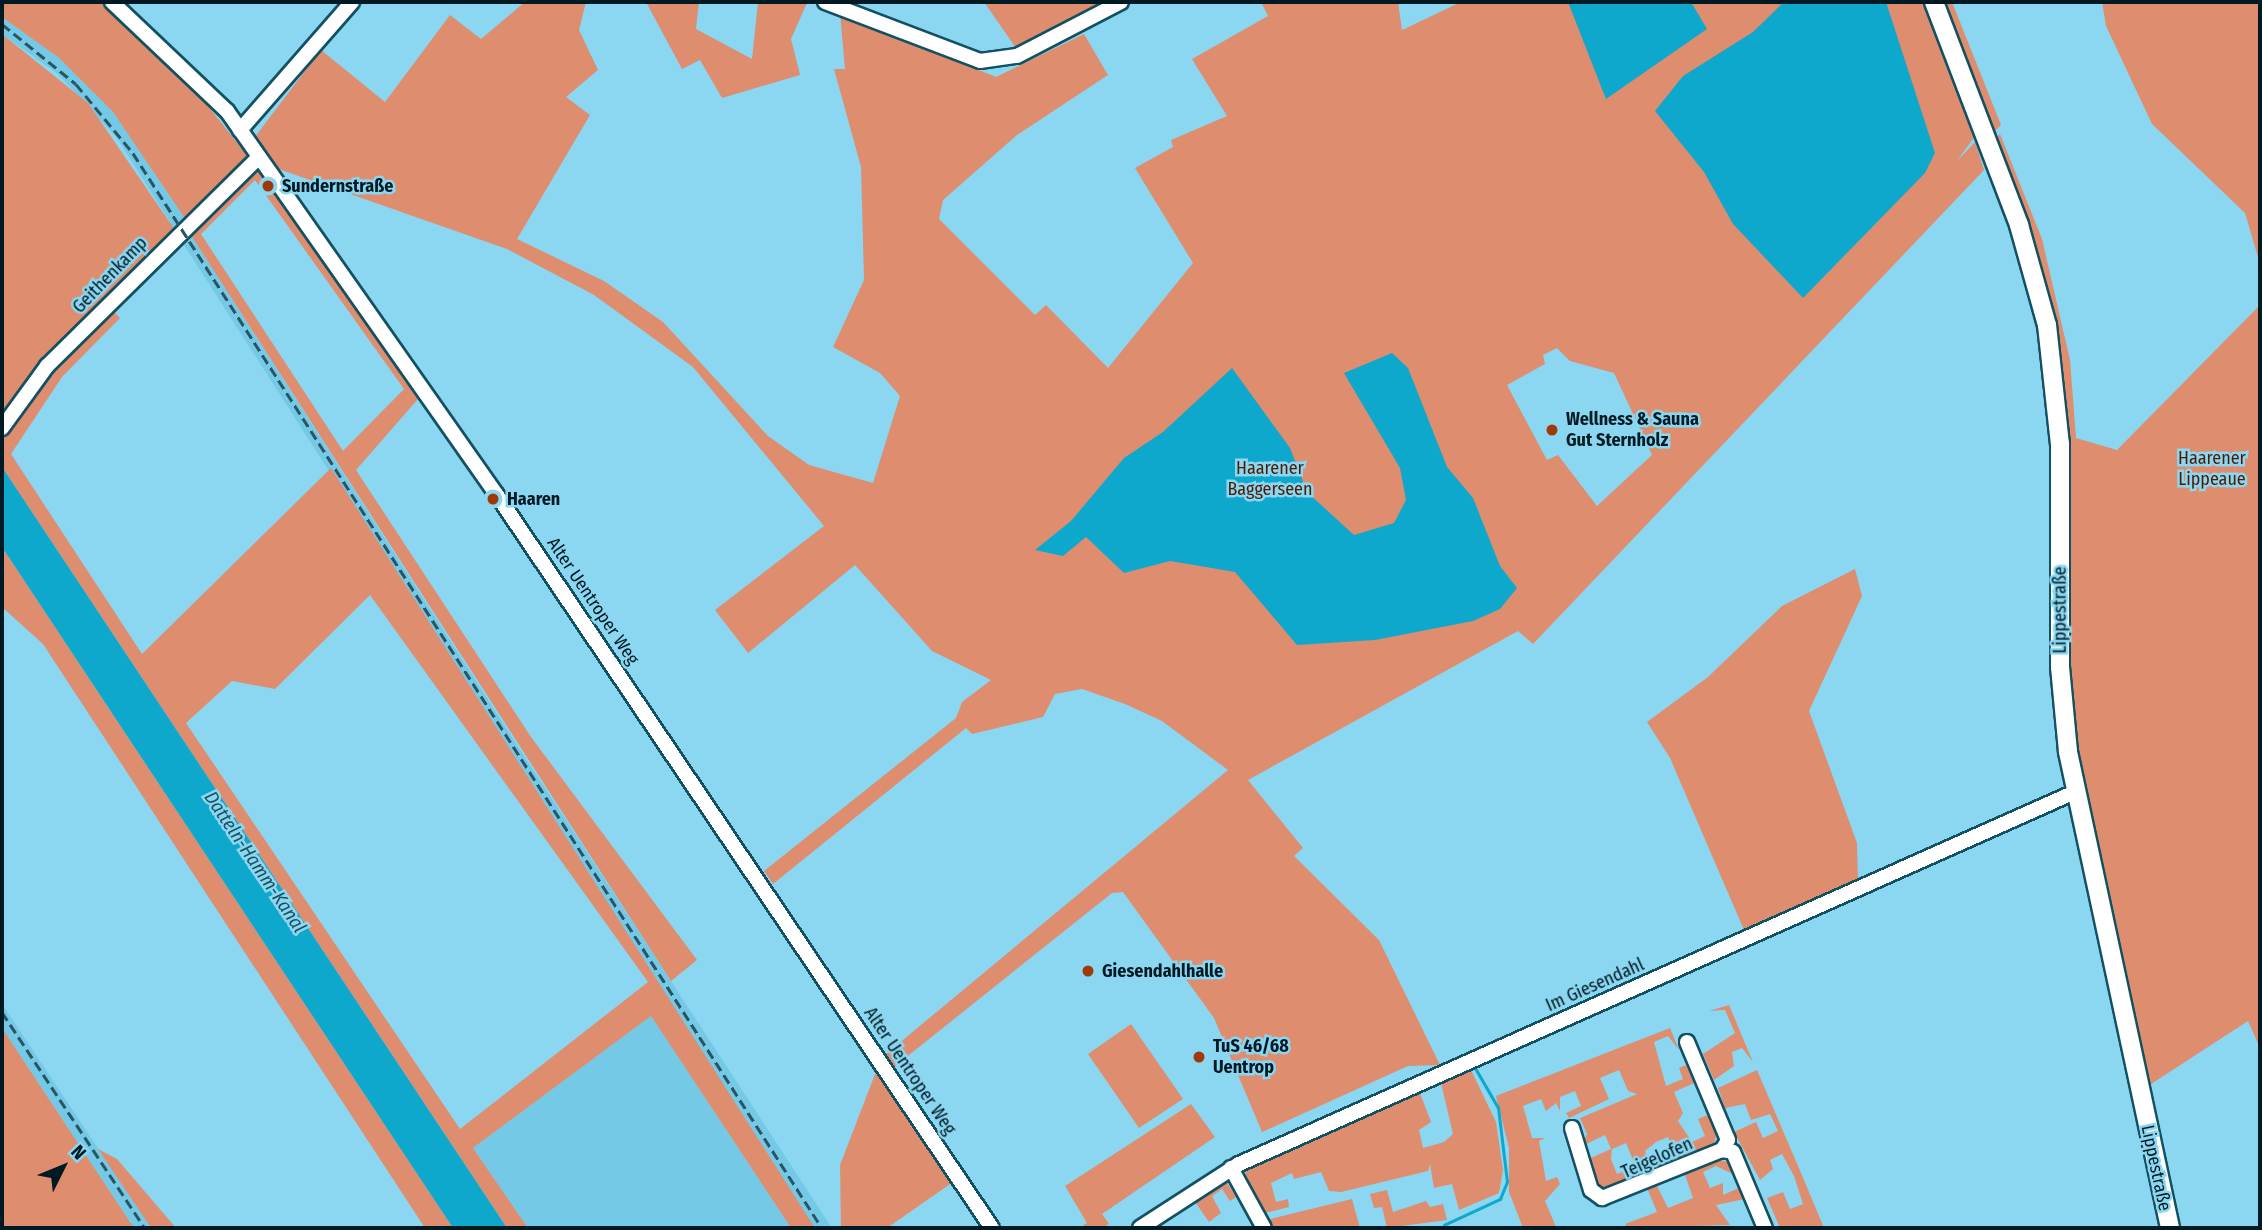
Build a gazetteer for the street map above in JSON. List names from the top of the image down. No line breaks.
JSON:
{"streets":{"main road":["Lippestraße"],"street":["Geithenkamp","Alter Uentroper Weg","Im Giesendahl","Teigelofen"]},"crossings":[["Geithenkamp","Alter Uentroper Weg"],["Lippestraße","Im Giesendahl"]],"water":["Datteln-Hamm-Kanal"],"parks":["Haarener Lippeaue","Haarener Baggerseen"],"places":["Sundernstraße","Wellness & Sauna Gut Sternholz","Haaren","Giesendahlhalle","TuS 46/68 Uentrop"],"north":"top right"}
